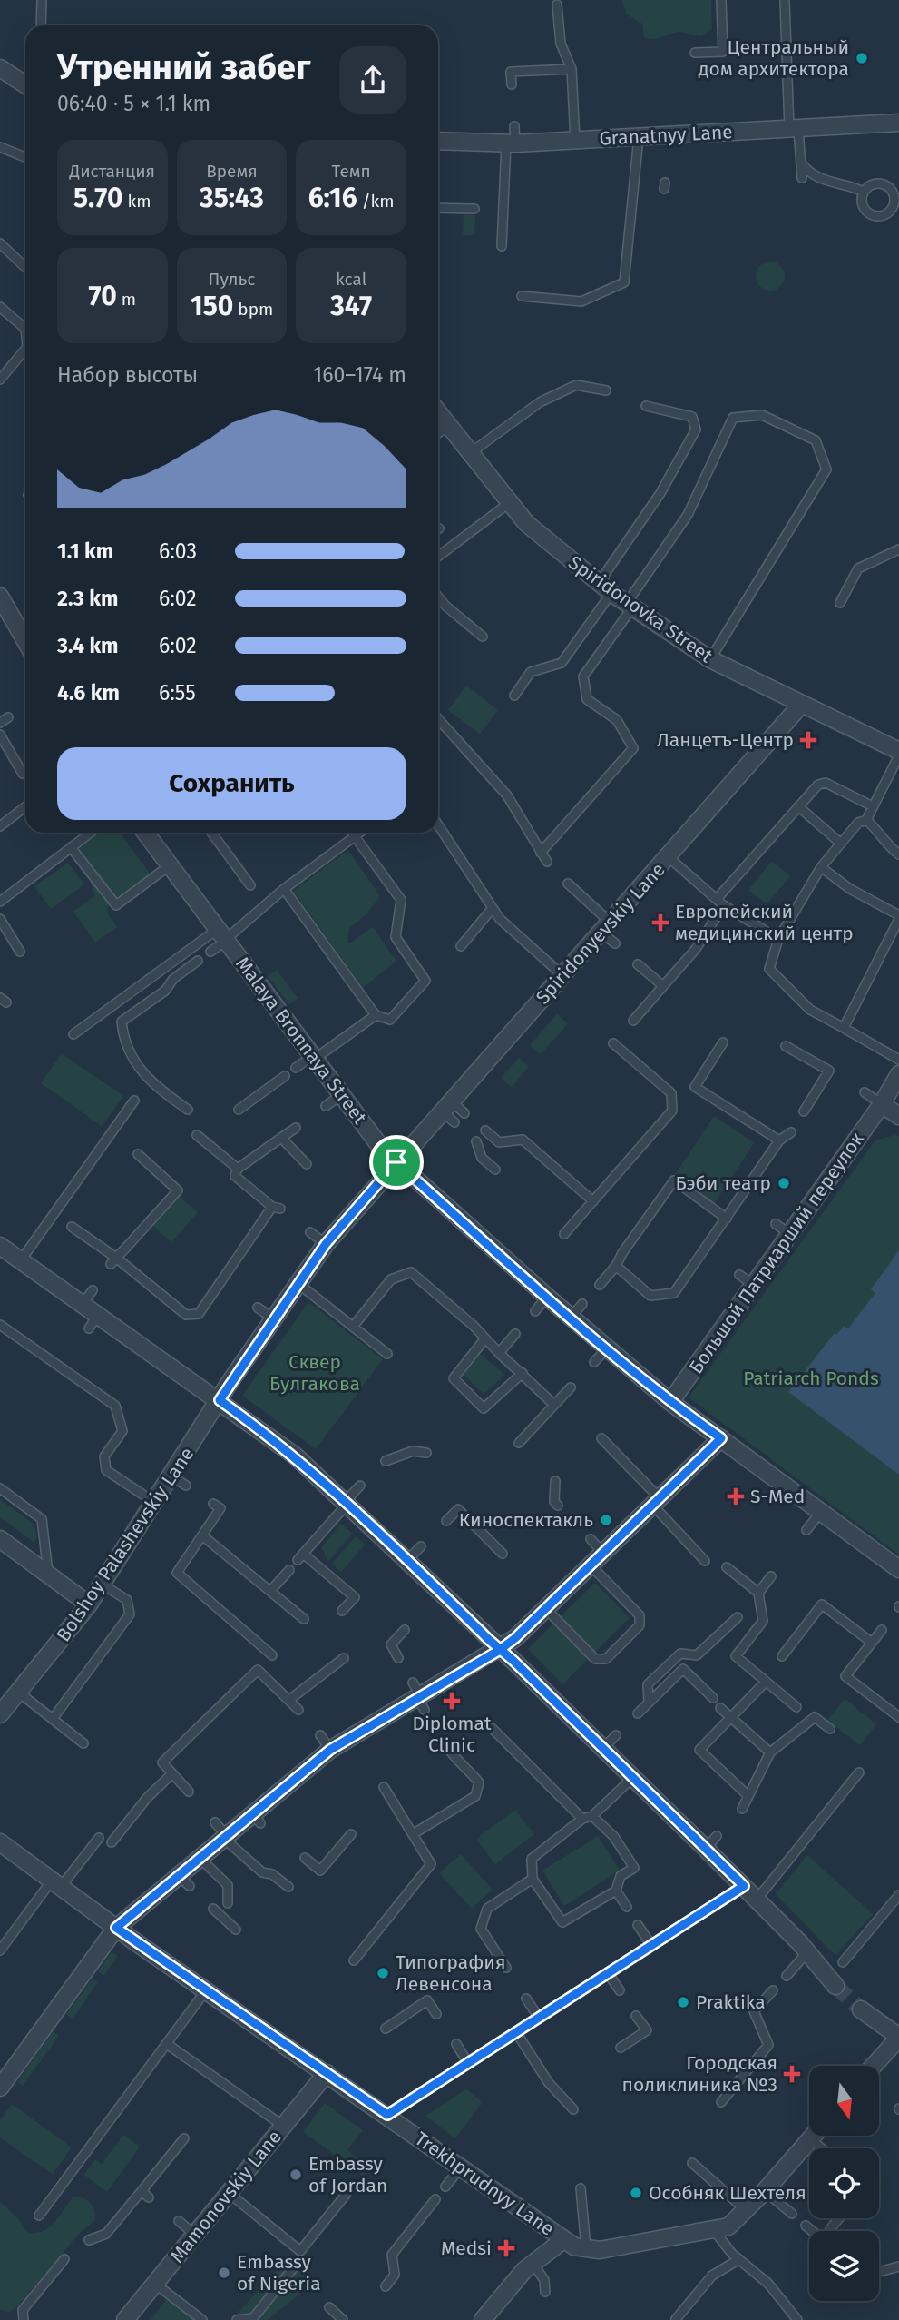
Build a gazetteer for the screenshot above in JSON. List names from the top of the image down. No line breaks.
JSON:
{"streets":{"street":["Granatnyy Lane","Spiridonovka Street","Spiridonyevskiy Lane","Malaya Bronnaya Street","Большой Патриарший переулок","Bolshoy Palashevskiy Lane","Trekhprudnyy Lane","Mamonovskiy Lane"]},"crossings":[["Spiridonovka Street","Spiridonyevskiy Lane"],["Spiridonyevskiy Lane","Malaya Bronnaya Street"],["Spiridonyevskiy Lane","Bolshoy Palashevskiy Lane"],["Malaya Bronnaya Street","Большой Патриарший переулок"],["Trekhprudnyy Lane","Mamonovskiy Lane"]],"parks":["Сквер Булгакова","Patriarch Ponds"],"places":{"other":["Центральный дом архитектора","Бэби театр","Киноспектакль","Типография Левенсона","Praktika","Embassy of Jordan","Особняк Шехтеля","Embassy of Nigeria"],"health":["Ланцетъ-Центр","Европейский медицинский центр","S-Med","Diplomat Clinic","Городская поликлиника №3","Medsi"]},"north":"bottom","page":{"heading":["Утренний забег","06:40 · 5 × 1.1 km"],"stats":[["Дистанция","5.70 km"],["Время","35:43"],["Темп","6:16 /km"],["70 m"],["Пульс","150 bpm"],["kcal","347"]],"chart":["Набор высоты","160–174 m"],"list":[{"name":"1.1 km","note":"6:03"},{"name":"2.3 km","note":"6:02"},{"name":"3.4 km","note":"6:02"},{"name":"4.6 km","note":"6:55"}],"buttons":"Сохранить"}}
